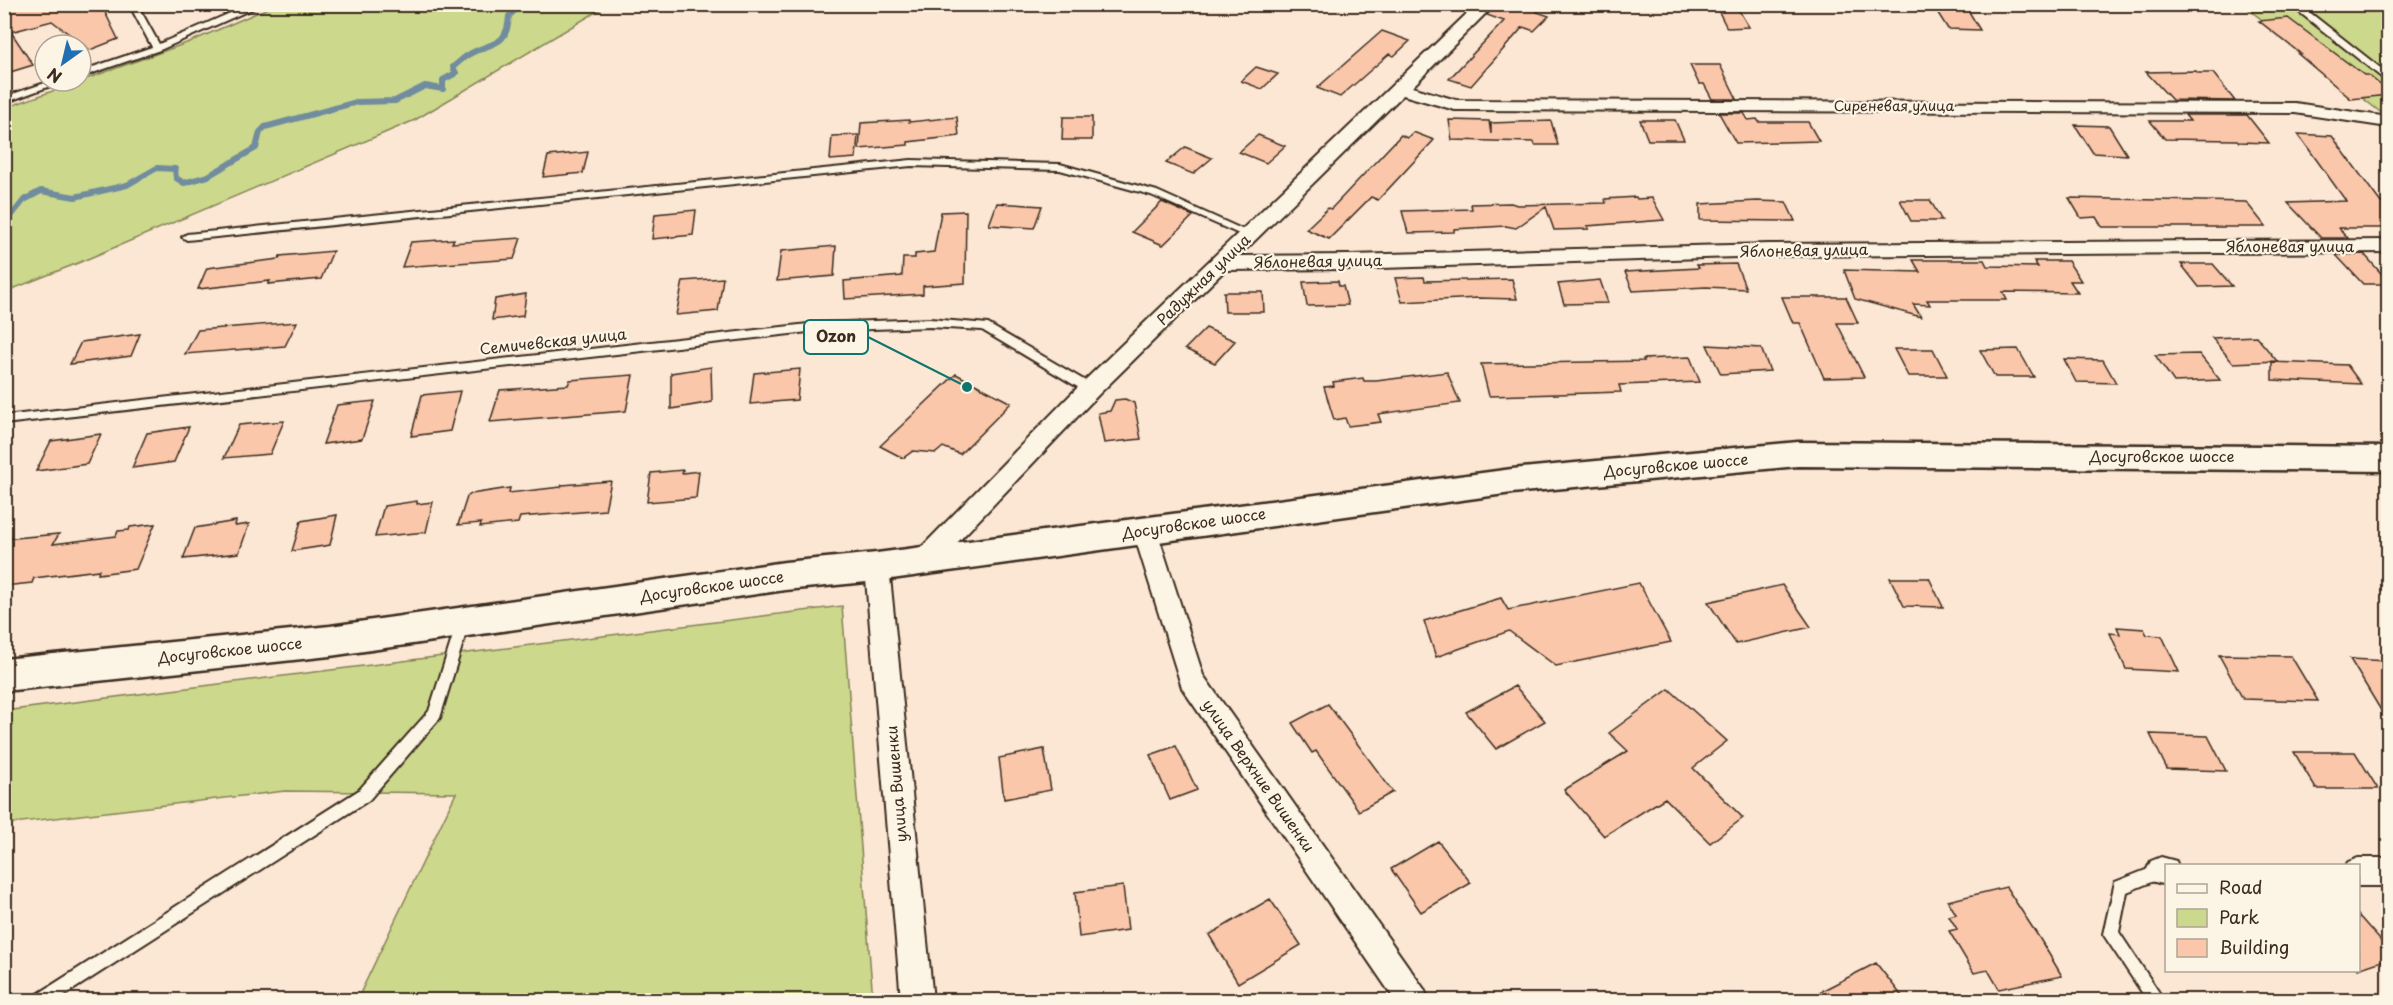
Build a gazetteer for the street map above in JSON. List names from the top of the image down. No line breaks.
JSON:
{"streets":{"main road":["Досуговское шоссе"],"street":["Сиреневая улица","Яблоневая улица","Радужная улица","улица Верхние Вишенки","улица Вишенки"],"lane":["Семичевская улица"]},"crossings":[["Сиреневая улица","Радужная улица"],["Яблоневая улица","Радужная улица"],["Радужная улица","Семичевская улица"],["Радужная улица","Досуговское шоссе"],["Досуговское шоссе","улица Верхние Вишенки"],["Досуговское шоссе","улица Вишенки"]],"places":["Ozon"],"legend":["Road","Park","Building"],"north":"bottom left"}
